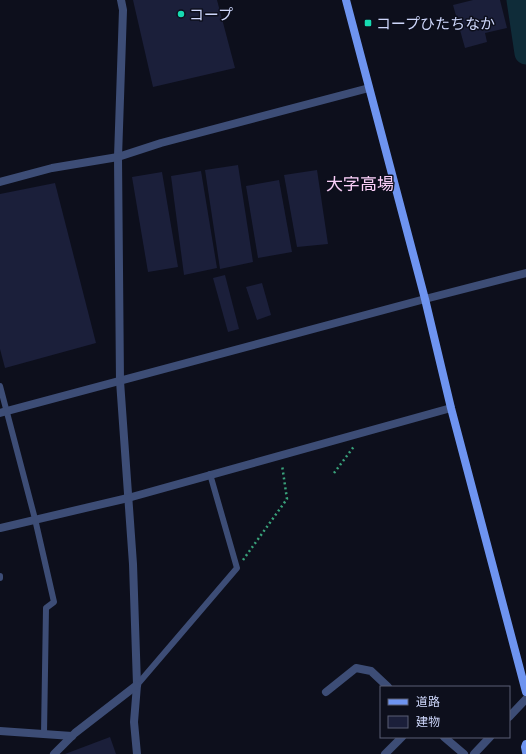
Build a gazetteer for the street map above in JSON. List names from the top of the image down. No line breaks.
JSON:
{"districts":["大字高場"],"places":{"other":["コープ"],"transit":["コープひたちなか"]},"legend":["道路","建物"]}
